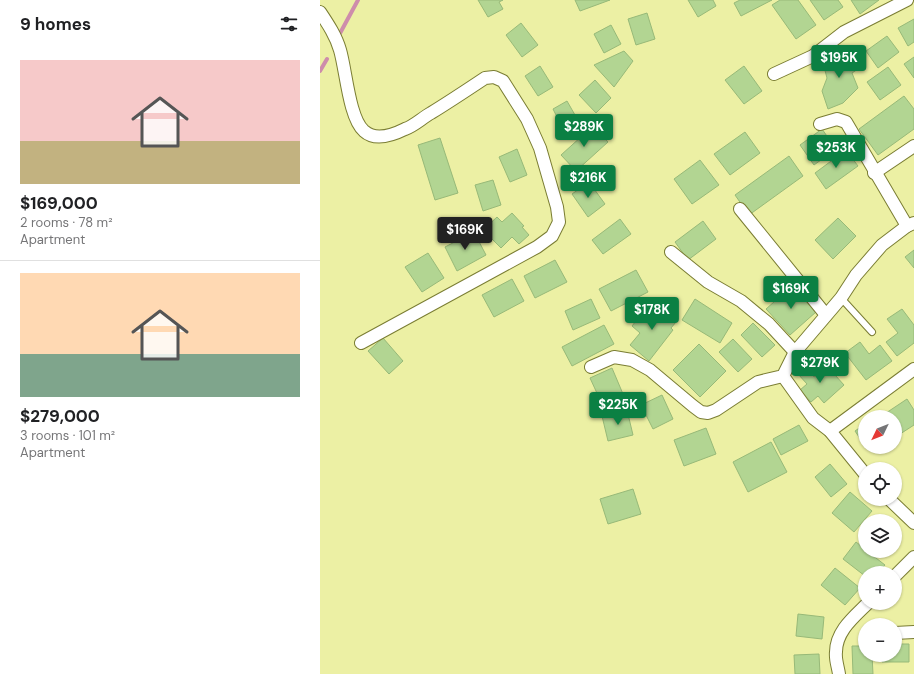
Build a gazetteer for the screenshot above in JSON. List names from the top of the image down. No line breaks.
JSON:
{"north":"bottom left","page":{"heading":"9 homes","price":["$195K","$289K","$253K","$216K","$169K","$169K","$178K","$279K","$225K"],"list":[{"name":"$169,000","note":"2 rooms · 78 m² · Apartment"},{"name":"$279,000","note":"3 rooms · 101 m² · Apartment"}],"map_buttons":["+","−"]}}
